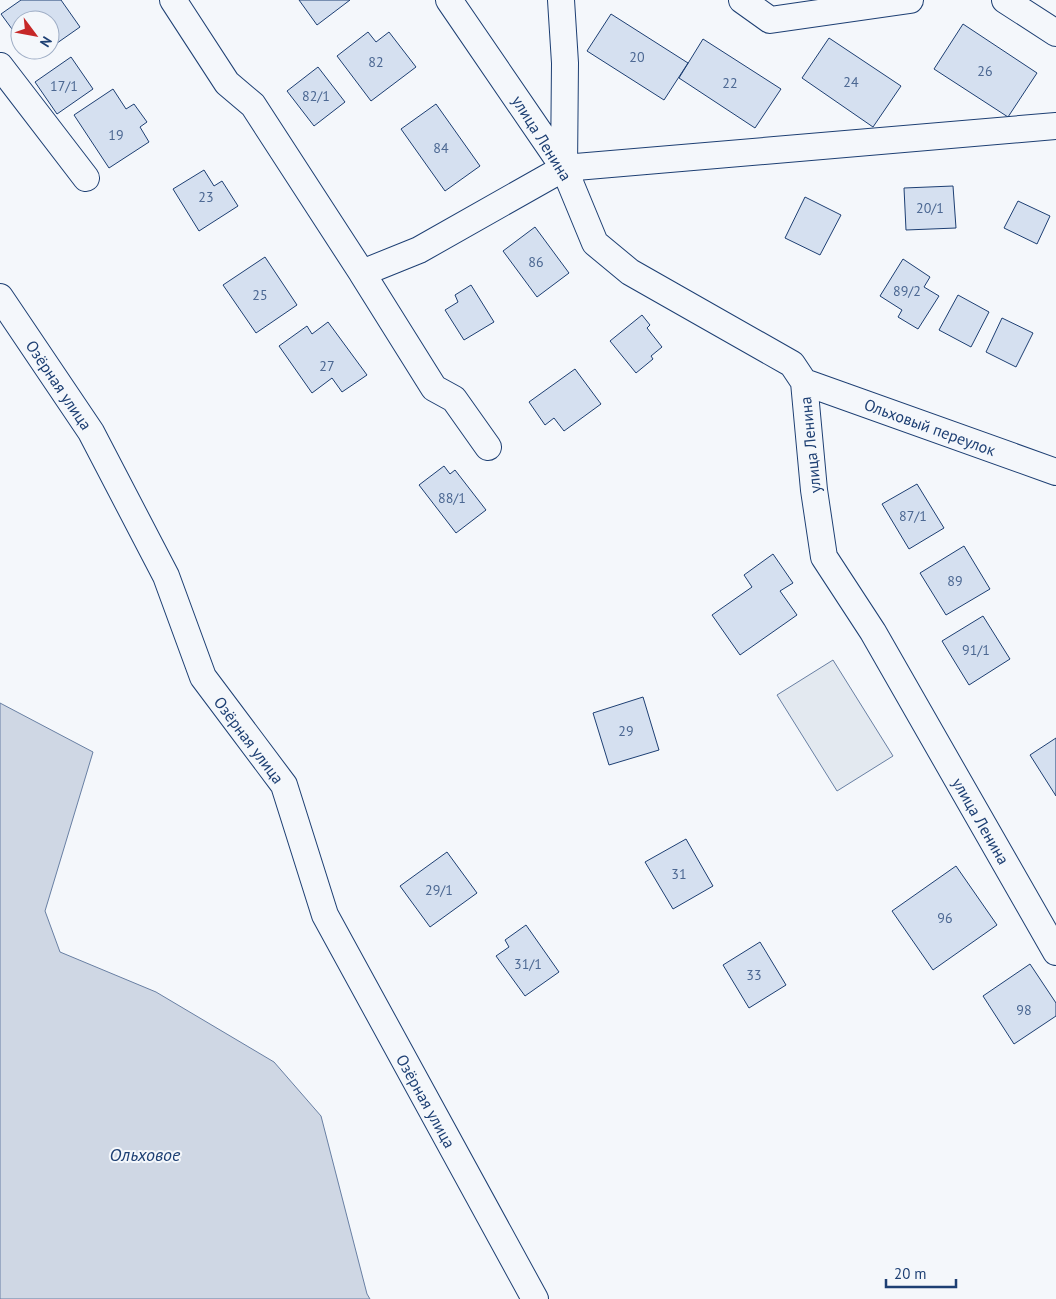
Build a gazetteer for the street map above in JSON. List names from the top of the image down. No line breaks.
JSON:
{"streets":{"street":["улица Ленина","Озёрная улица","Ольховый переулок"]},"crossings":[["улица Ленина","Ольховый переулок"]],"water":["Ольховое"],"house_numbers":["20","82","26","24","22","17/1","82/1","19","84","23","20/1","86","89/2","25","27","88/1","87/1","89","91/1","29","31","29/1","96","31/1","33","98"],"scale_bar":"20 m","north":"bottom right"}
